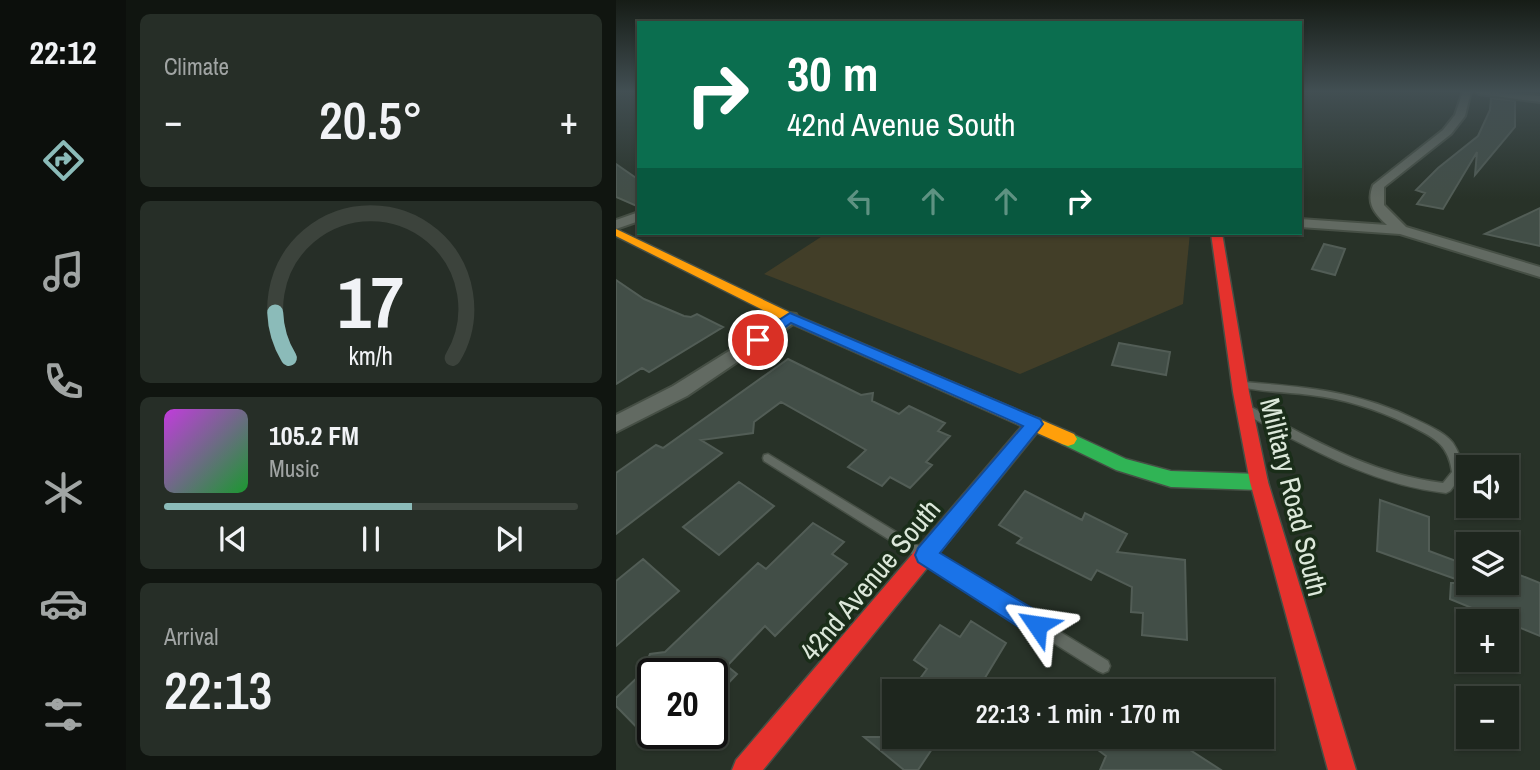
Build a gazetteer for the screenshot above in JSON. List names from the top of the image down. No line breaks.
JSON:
{"streets":{"street":["Military Road South","42nd Avenue South"]},"page":{"tabs":"22:12","tile":["Climate",["Arrival","22:13"]],"turn":["30 m","42nd Avenue South"],"heat":["−","20.5°","+"],"song":["105.2 FM","Music"],"map_buttons":["+","−"],"limit":"20","trip":"22:13 · 1 min · 170 m","gauge":["17","km/h"]}}
